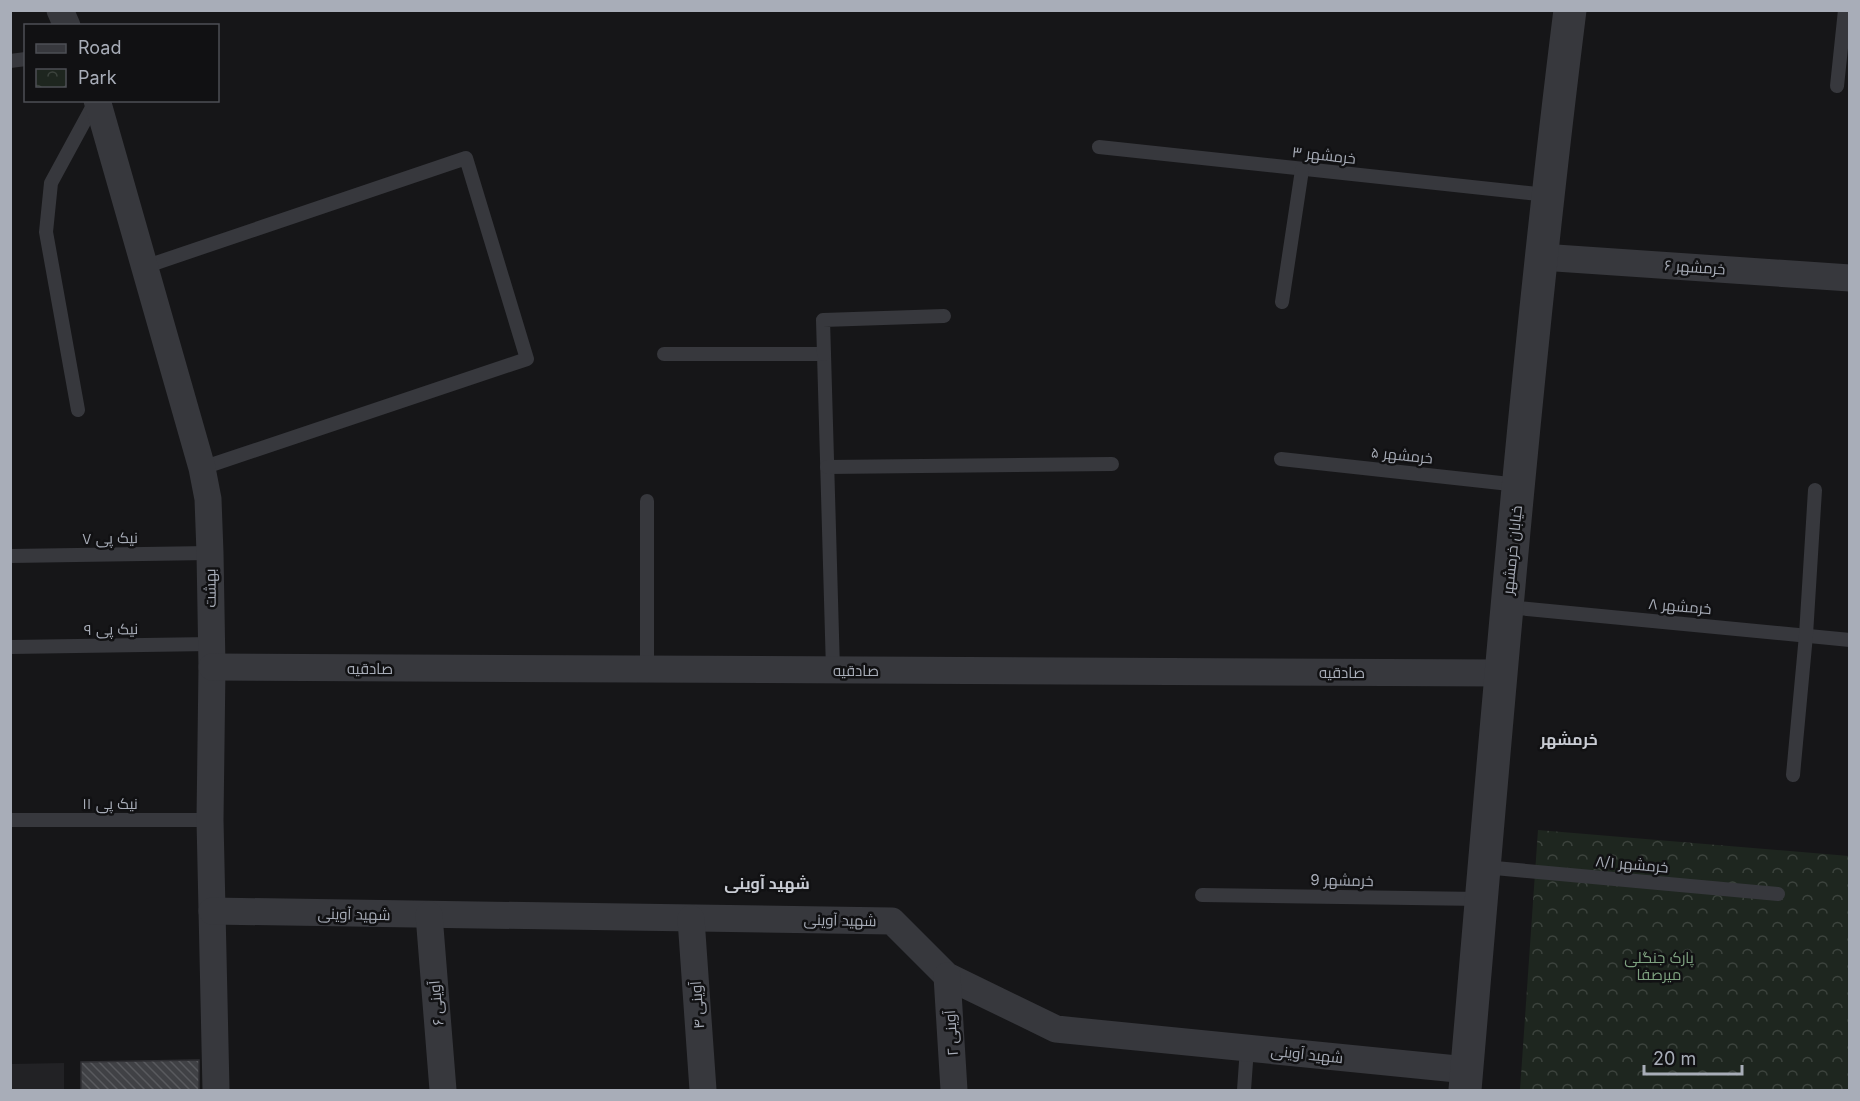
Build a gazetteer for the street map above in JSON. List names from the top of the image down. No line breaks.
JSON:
{"streets":{"street":["خرمشهر ۶","خیابان خرمشهر","بهشت","صادقیه","شهید آوینی","آوینی ۶","آوینی ۴","آوینی ۲"],"lane":["خرمشهر ۳","خرمشهر ۵","نیک پی ۷","خرمشهر ۸","نیک پی ۹","نیک پی ۱۱","خرمشهر ۸/۱","خرمشهر 9"]},"crossings":[["خرمشهر ۳","خیابان خرمشهر"],["خرمشهر ۶","خیابان خرمشهر"],["خرمشهر ۵","خیابان خرمشهر"],["نیک پی ۷","بهشت"],["خیابان خرمشهر","خرمشهر ۸"],["خیابان خرمشهر","صادقیه"],["خیابان خرمشهر","خرمشهر ۸/۱"],["خیابان خرمشهر","خرمشهر 9"],["خیابان خرمشهر","شهید آوینی"],["بهشت","نیک پی ۹"],["بهشت","صادقیه"],["بهشت","نیک پی ۱۱"],["بهشت","شهید آوینی"],["نیک پی ۹","صادقیه"],["خرمشهر ۸/۱","خرمشهر 9"],["شهید آوینی","آوینی ۶"],["شهید آوینی","آوینی ۴"],["شهید آوینی","آوینی ۲"]],"districts":["خرمشهر","شهید آوینی"],"parks":["پارک جنگلی میرصفا"],"legend":["Road","Park"],"scale_bar":"20 m"}
